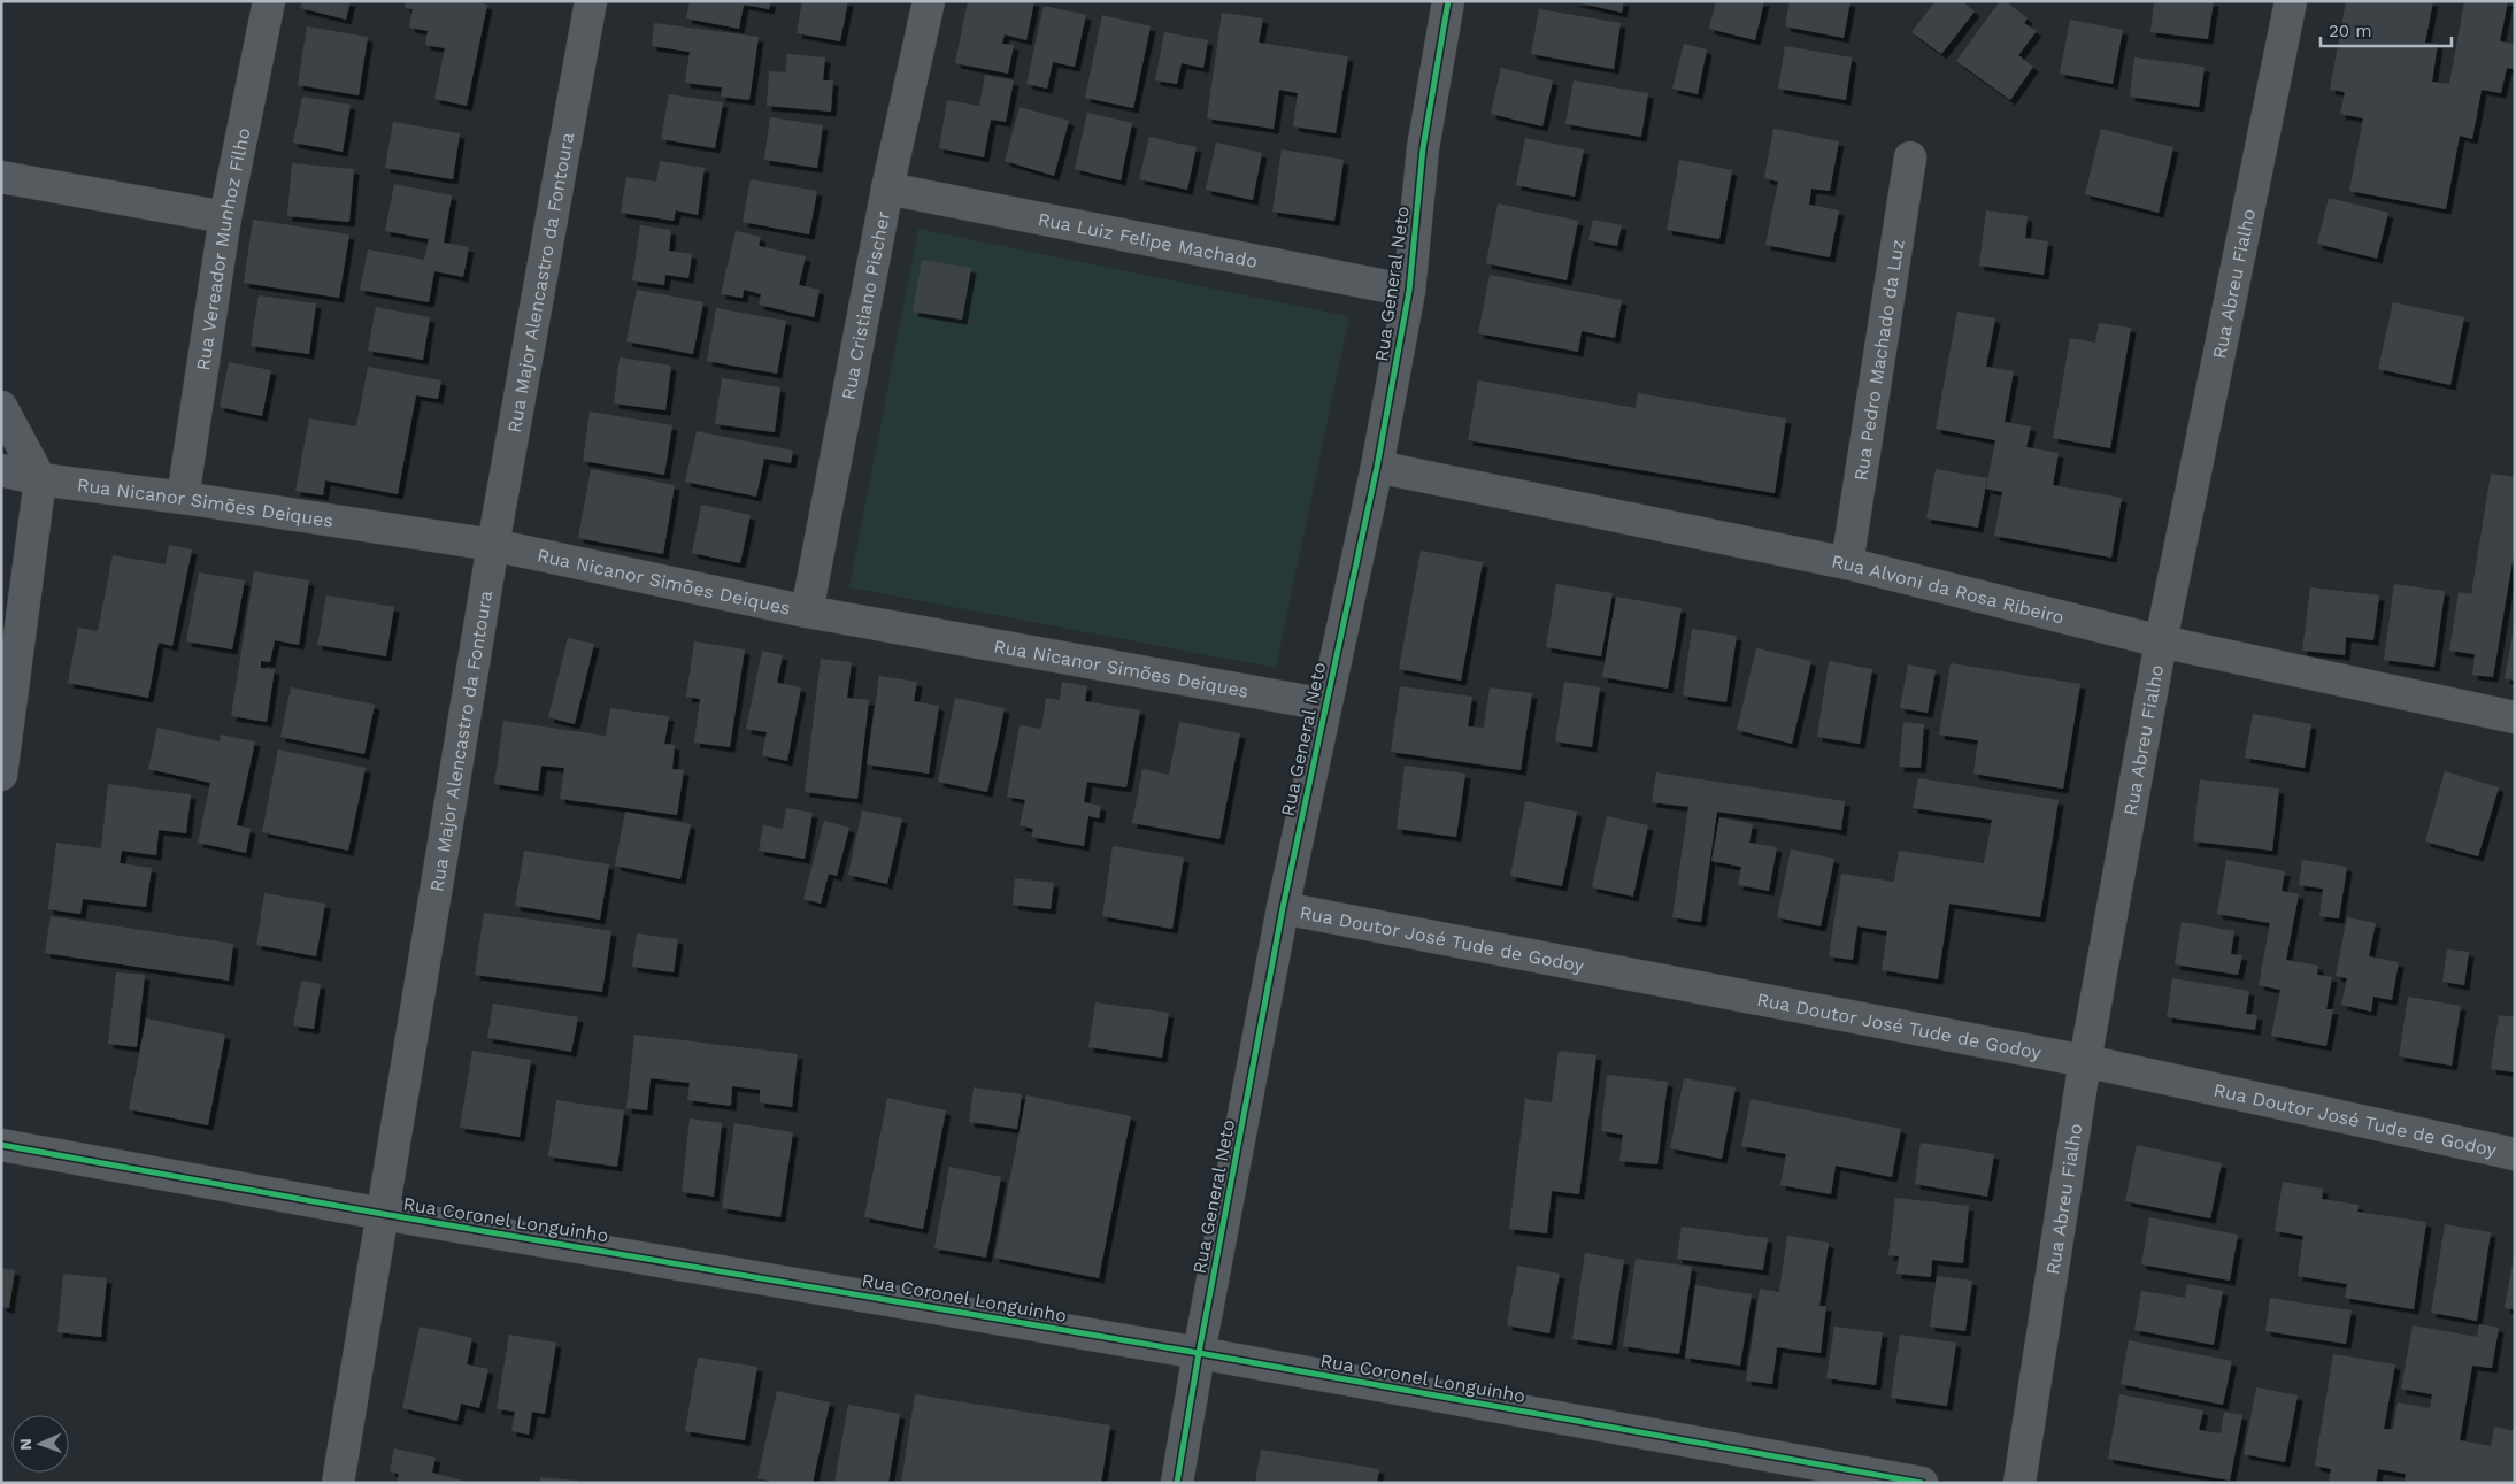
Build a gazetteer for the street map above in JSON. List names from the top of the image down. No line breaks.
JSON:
{"streets":{"street":["Rua Luiz Felipe Machado","Rua Vereador Munhoz Filho","Rua Major Alencastro da Fontoura","Rua Abreu Fialho","Rua General Neto","Rua Cristiano Pischer","Rua Pedro Machado da Luz","Rua Nicanor Simões Deiques","Rua Alvoni da Rosa Ribeiro","Rua Doutor José Tude de Godoy","Rua Coronel Longuinho"]},"crossings":[["Rua Luiz Felipe Machado","Rua General Neto"],["Rua Luiz Felipe Machado","Rua Cristiano Pischer"],["Rua Vereador Munhoz Filho","Rua Nicanor Simões Deiques"],["Rua Major Alencastro da Fontoura","Rua Nicanor Simões Deiques"],["Rua Major Alencastro da Fontoura","Rua Coronel Longuinho"],["Rua Abreu Fialho","Rua Alvoni da Rosa Ribeiro"],["Rua Abreu Fialho","Rua Doutor José Tude de Godoy"],["Rua General Neto","Rua Nicanor Simões Deiques"],["Rua General Neto","Rua Alvoni da Rosa Ribeiro"],["Rua General Neto","Rua Doutor José Tude de Godoy"],["Rua General Neto","Rua Coronel Longuinho"],["Rua Cristiano Pischer","Rua Nicanor Simões Deiques"],["Rua Pedro Machado da Luz","Rua Alvoni da Rosa Ribeiro"]],"scale_bar":"20 m","north":"left"}
